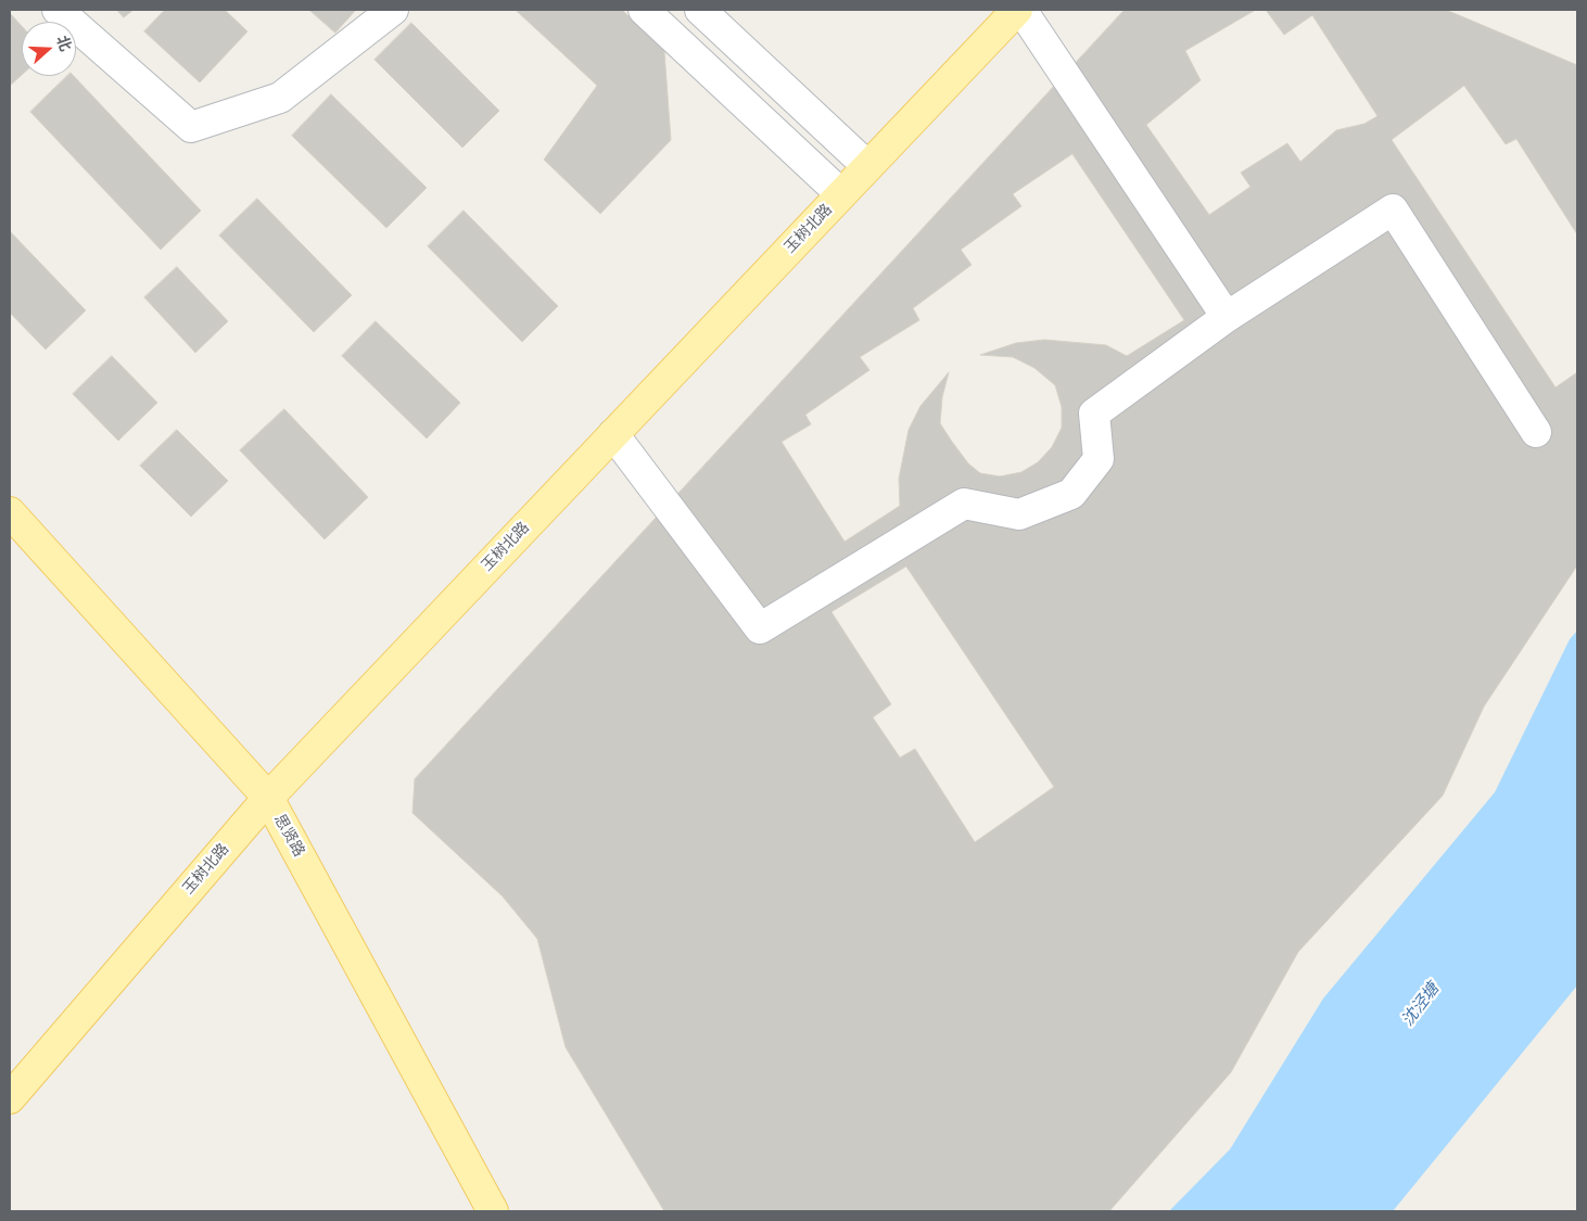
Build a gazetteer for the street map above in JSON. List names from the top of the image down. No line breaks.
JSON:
{"streets":{"main road":["玉树北路","思贤路"]},"crossings":[["玉树北路","思贤路"]],"water":["沈泾塘"],"north":"right"}
